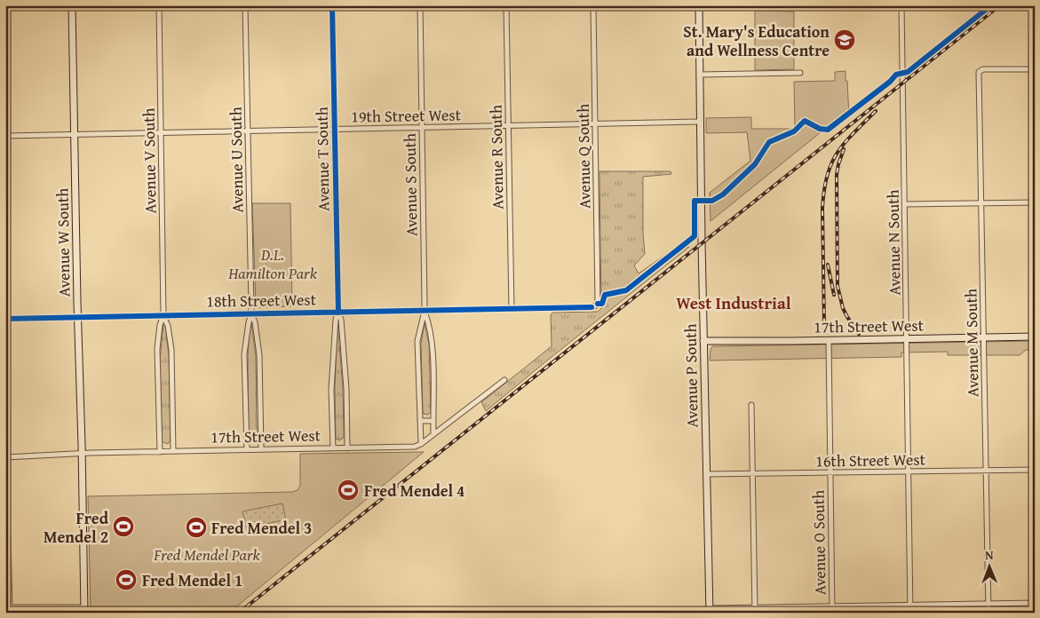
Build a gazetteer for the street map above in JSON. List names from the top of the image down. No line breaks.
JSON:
{"streets":{"street":["19th Street West","Avenue Q South","Avenue R South","Avenue T South","Avenue U South","Avenue V South","Avenue S South","Avenue W South","Avenue N South","18th Street West","17th Street West","Avenue M South","Avenue P South","16th Street West","Avenue O South"]},"crossings":[["19th Street West","Avenue Q South"],["19th Street West","Avenue R South"],["19th Street West","Avenue T South"],["19th Street West","Avenue U South"],["19th Street West","Avenue V South"],["19th Street West","Avenue S South"],["19th Street West","Avenue W South"],["19th Street West","Avenue P South"],["Avenue Q South","18th Street West"],["Avenue R South","18th Street West"],["Avenue T South","18th Street West"],["Avenue T South","17th Street West"],["Avenue U South","18th Street West"],["Avenue U South","17th Street West"],["Avenue V South","18th Street West"],["Avenue V South","17th Street West"],["Avenue S South","18th Street West"],["Avenue S South","17th Street West"],["Avenue W South","18th Street West"],["Avenue W South","17th Street West"],["Avenue N South","17th Street West"],["Avenue N South","16th Street West"],["17th Street West","Avenue M South"],["17th Street West","Avenue P South"],["17th Street West","Avenue O South"],["Avenue M South","16th Street West"],["Avenue P South","16th Street West"],["16th Street West","Avenue O South"]],"districts":["West Industrial"],"parks":["D.L. Hamilton Park","Fred Mendel Park"],"places":{"school or university":["St. Mary's Education and Wellness Centre"],"sports":["Fred Mendel 4","Fred Mendel 2","Fred Mendel 3","Fred Mendel 1"]},"north":"top"}
